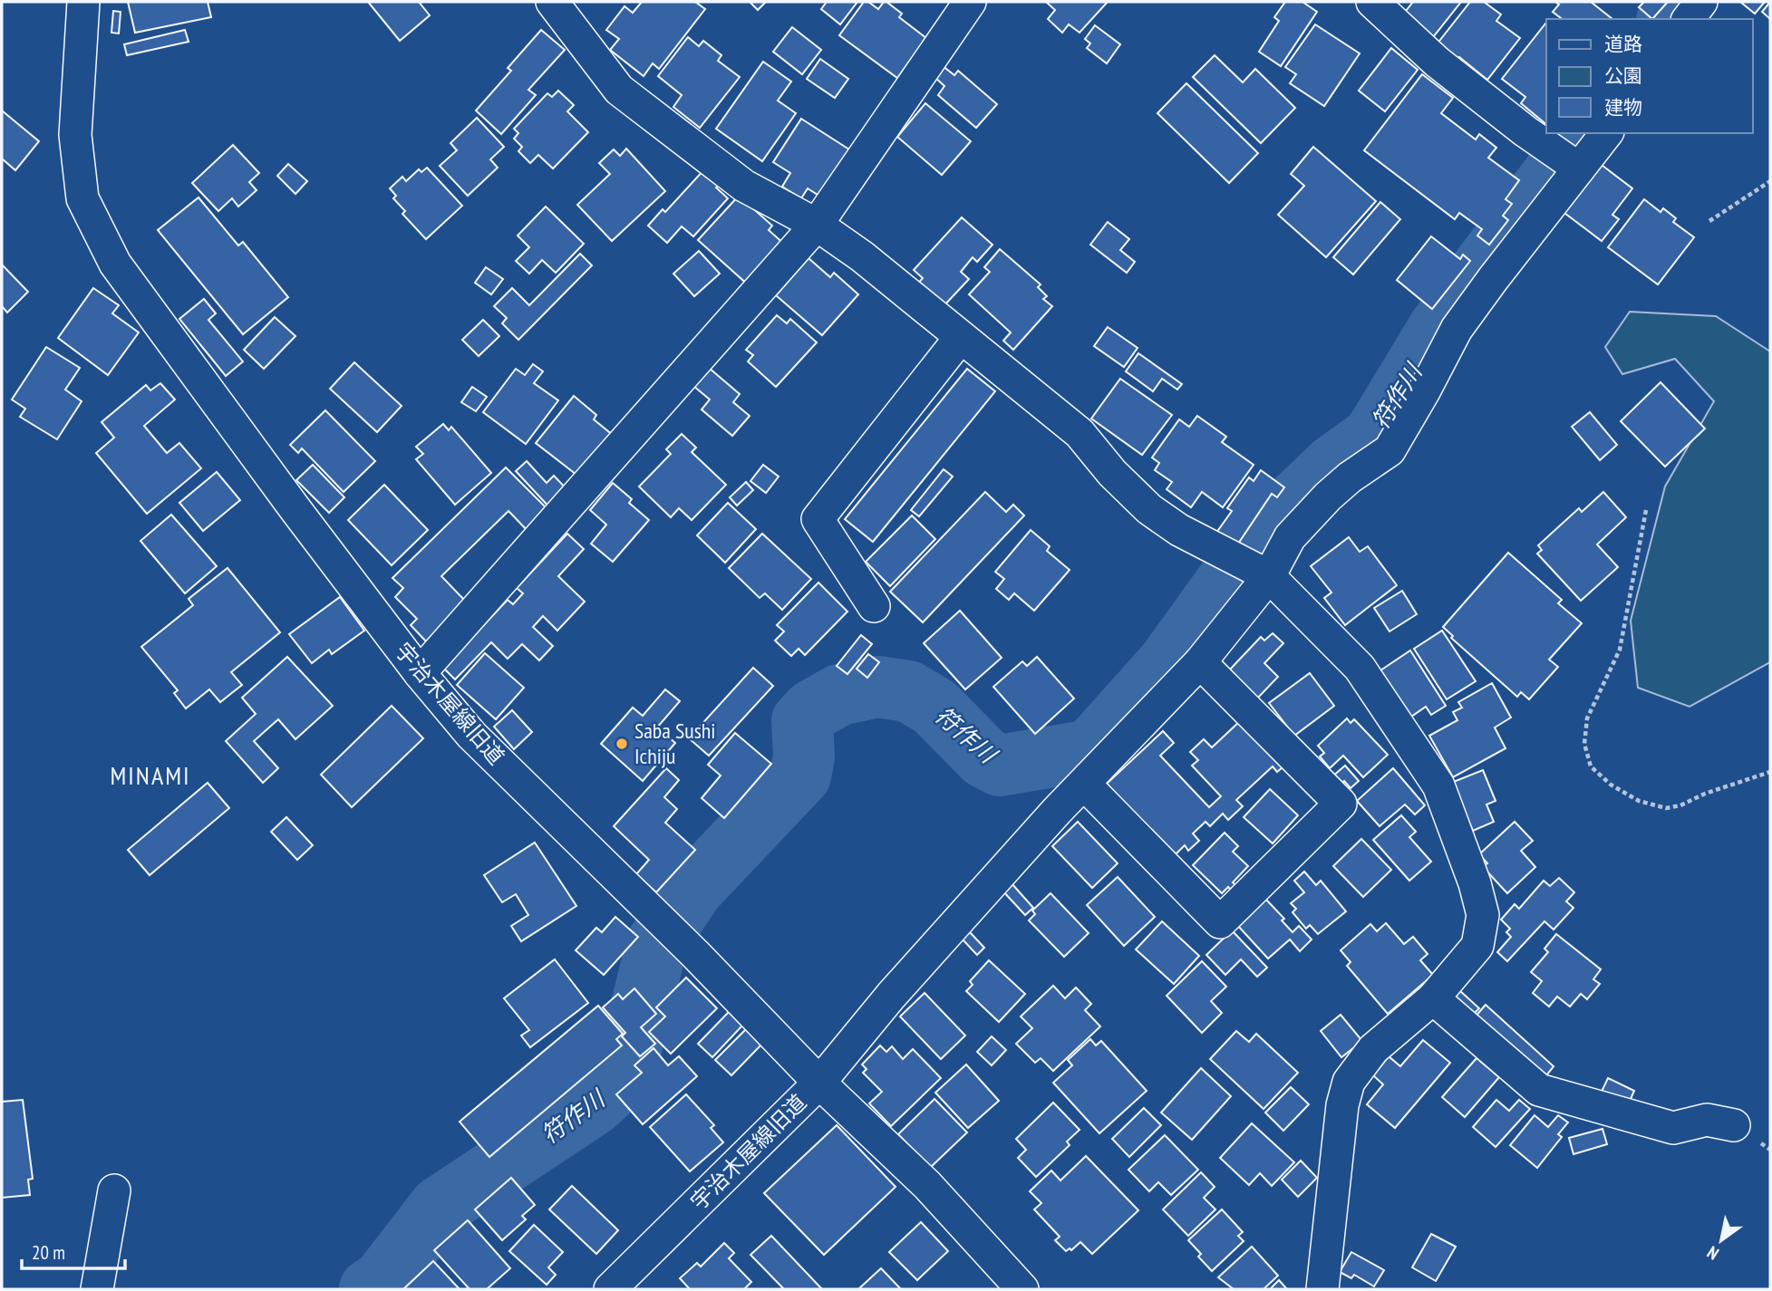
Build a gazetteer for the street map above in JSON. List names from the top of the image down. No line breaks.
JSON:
{"streets":{"street":["宇治木屋線旧道"]},"districts":["MINAMI"],"water":["符作川"],"places":["Saba Sushi Ichiju"],"legend":["道路","公園","建物"],"scale_bar":"20 m","north":"bottom left"}
